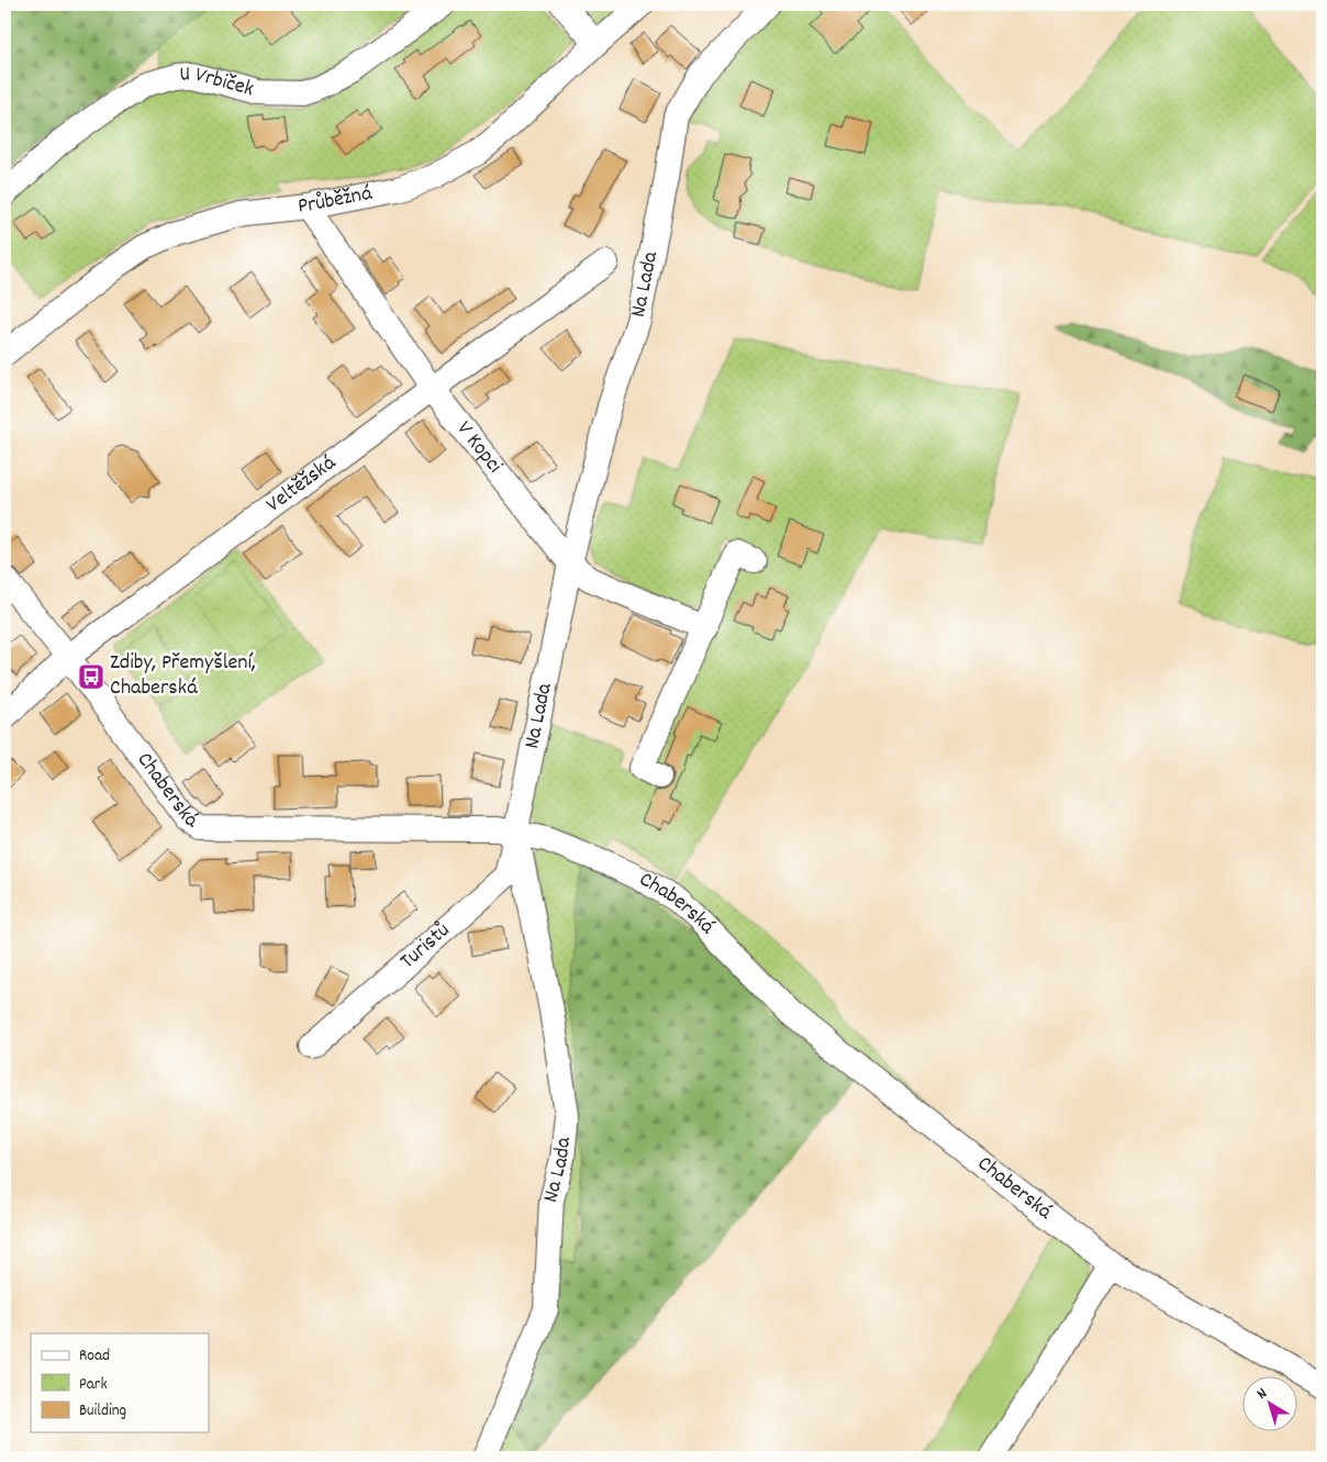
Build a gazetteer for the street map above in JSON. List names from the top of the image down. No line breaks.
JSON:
{"streets":{"street":["U Vrbiček","Průběžná","Na Lada","V Kopci","Veltěžská","Chaberská","Turistů"]},"crossings":[["Průběžná","V Kopci"],["Na Lada","V Kopci"],["Na Lada","Chaberská"],["Na Lada","Turistů"],["V Kopci","Veltěžská"],["Veltěžská","Chaberská"],["Chaberská","Turistů"]],"places":{"bus stop":["Zdiby, Přemyšlení, Chaberská"]},"legend":["Road","Park","Building"],"north":"top left"}
